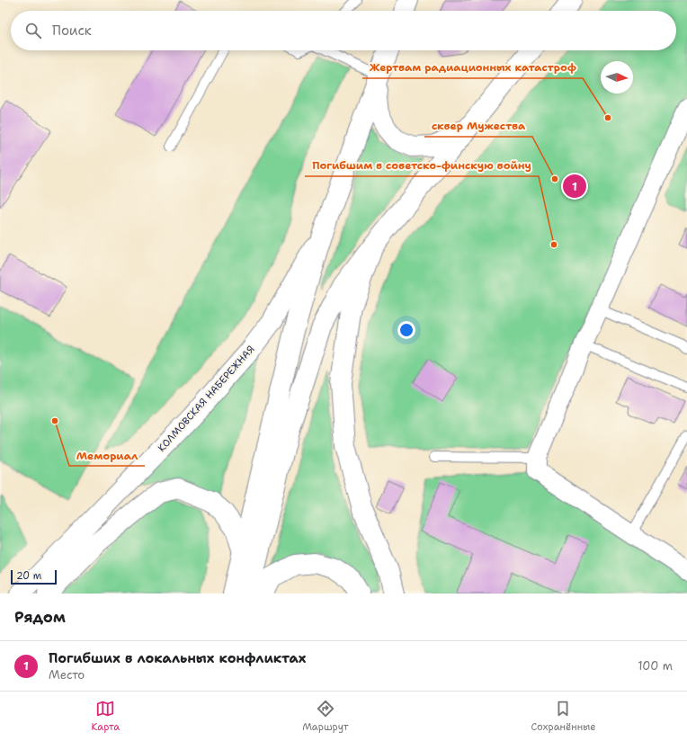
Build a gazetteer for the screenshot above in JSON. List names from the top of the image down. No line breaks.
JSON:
{"streets":{"main road":["КОЛМОВСКАЯ НАБЕРЕЖНАЯ"]},"places":["Жертвам радиационных катастроф","сквер Мужества","Погибшим в советско-финскую войну","Мемориал"],"scale_bar":"20 m","north":"right","page":{"search":"Поиск","pins":"1","scale":"20 m","heading":"Рядом","list":[{"mark":"1","name":"Погибших в локальных конфликтах","note":"Место","value":"100 m"}],"nav":["Карта","Маршрут","Сохранённые"]}}
